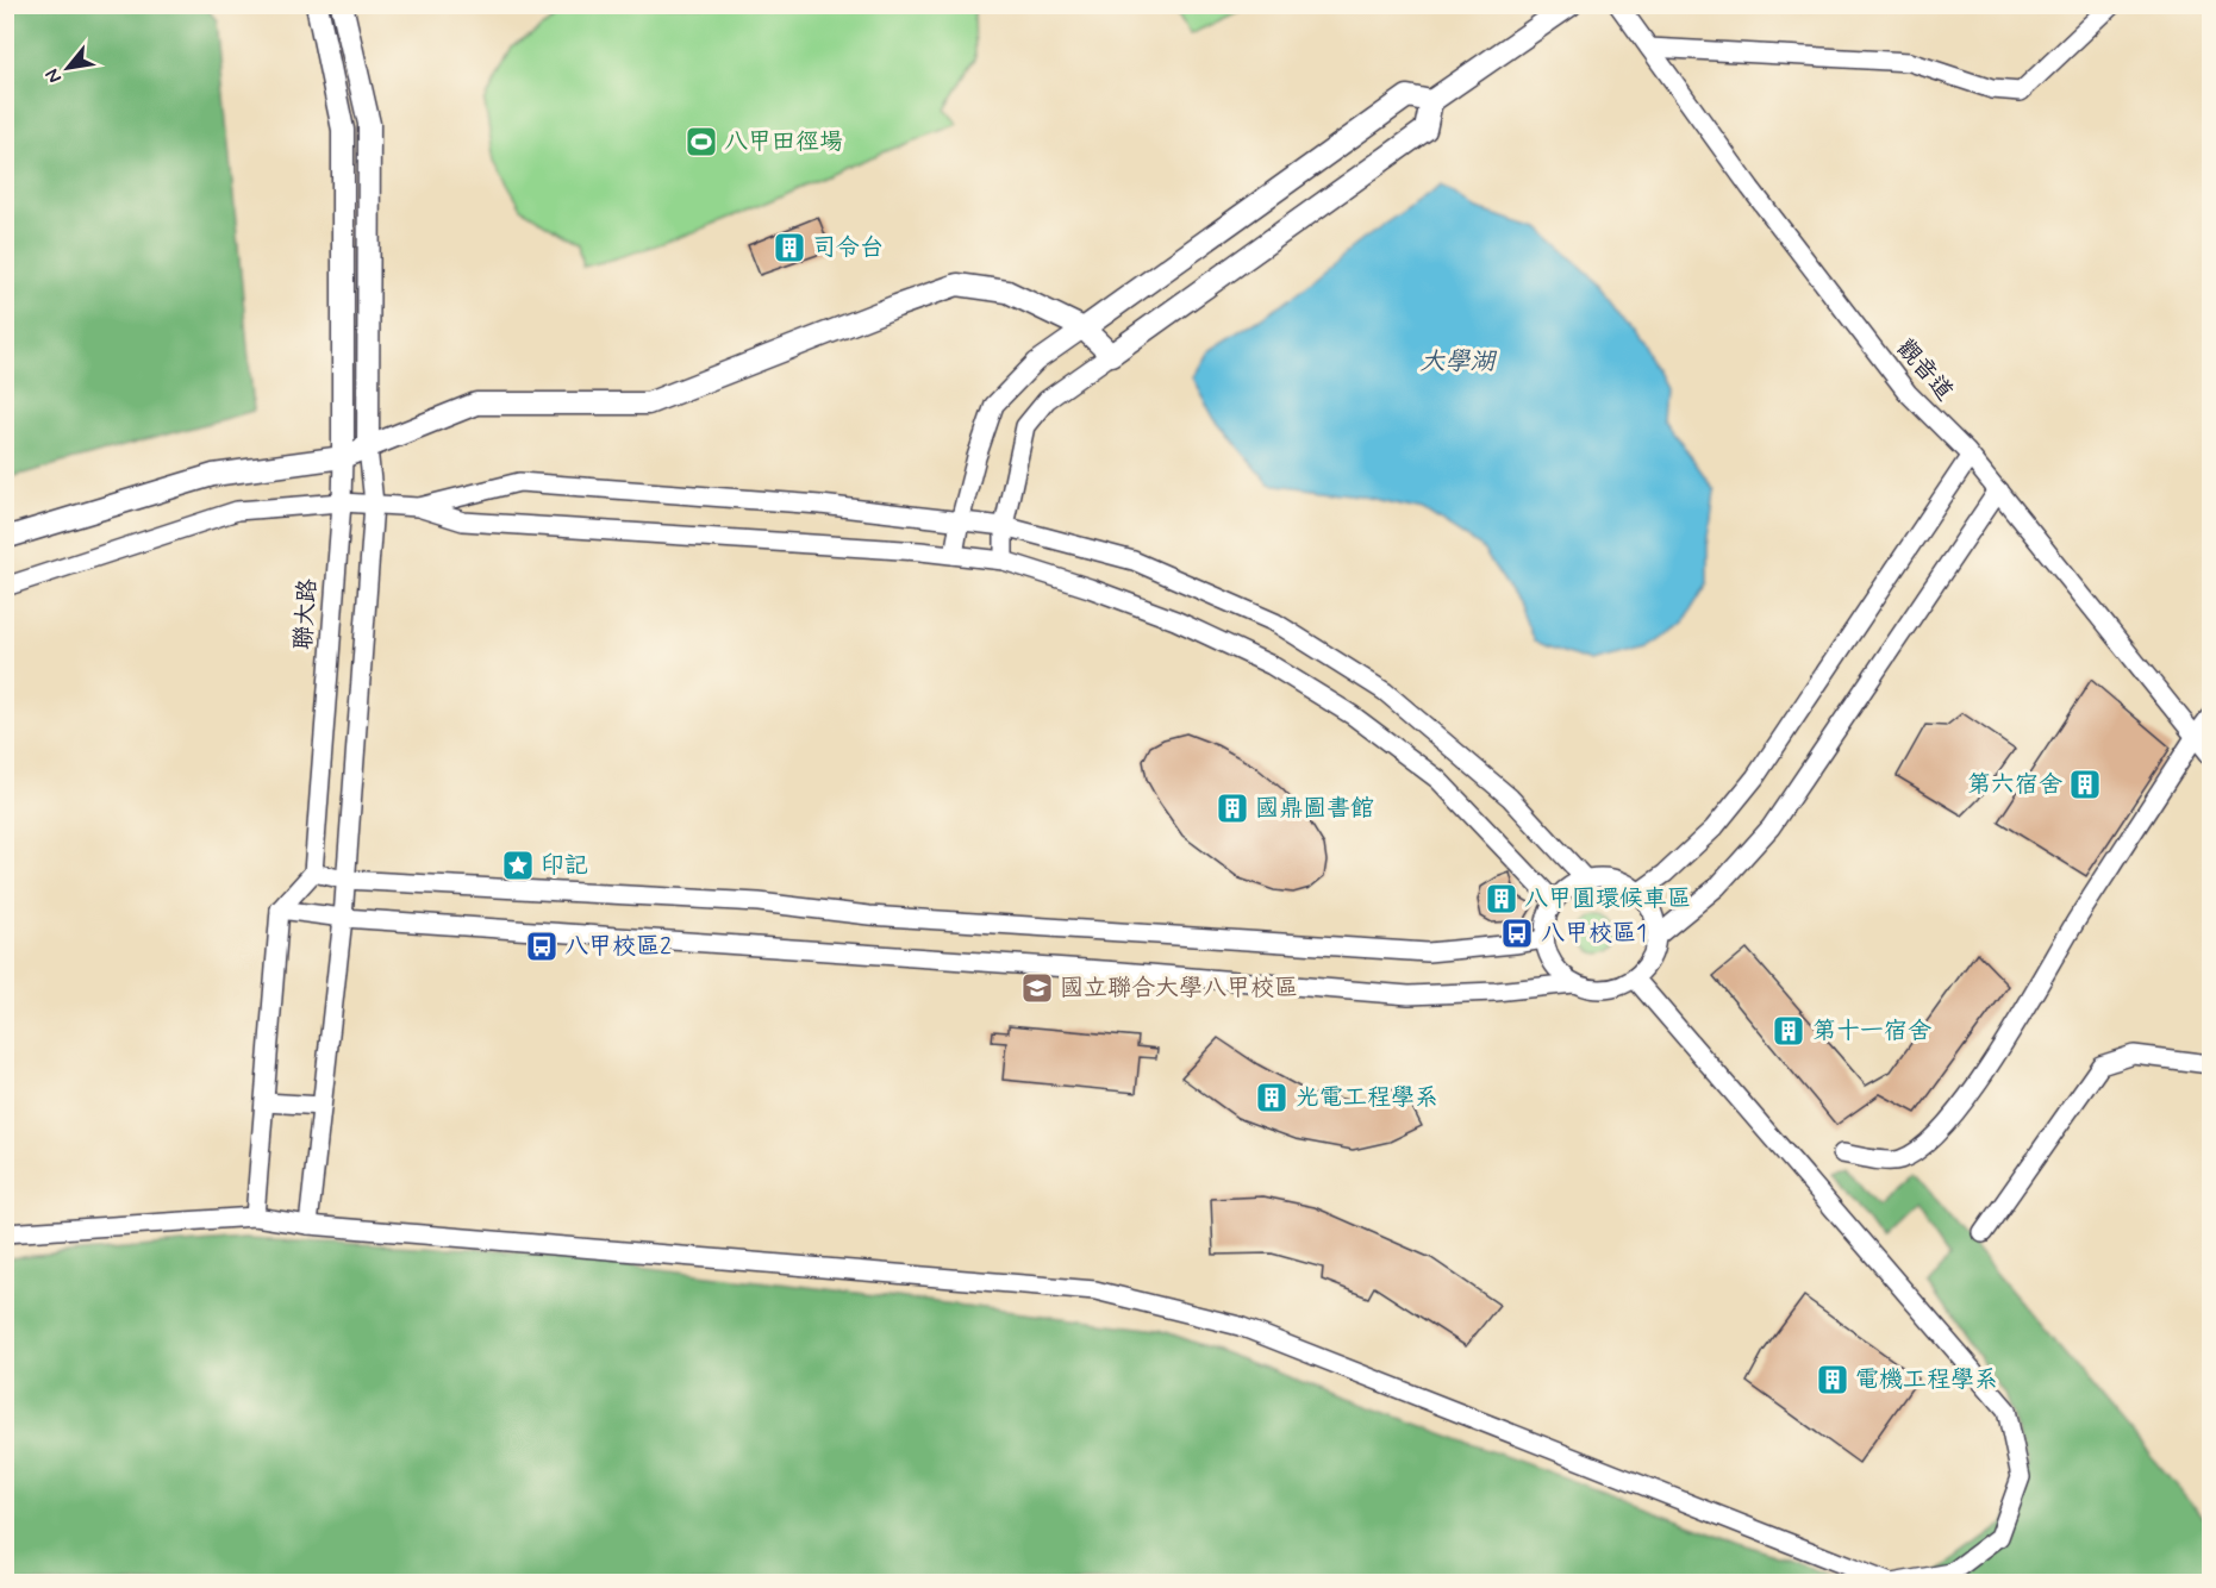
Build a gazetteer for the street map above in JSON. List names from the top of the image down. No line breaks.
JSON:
{"streets":{"street":["觀音道","聯大路"]},"water":["大學湖"],"places":{"sports":["八甲田徑場"],"building":["司令台","第六宿舍","國鼎圖書館","八甲圓環候車區","第十一宿舍","光電工程學系","電機工程學系"],"place":["印記"],"bus stop":["八甲校區1","八甲校區2"],"school or university":["國立聯合大學八甲校區"]},"north":"bottom left"}
